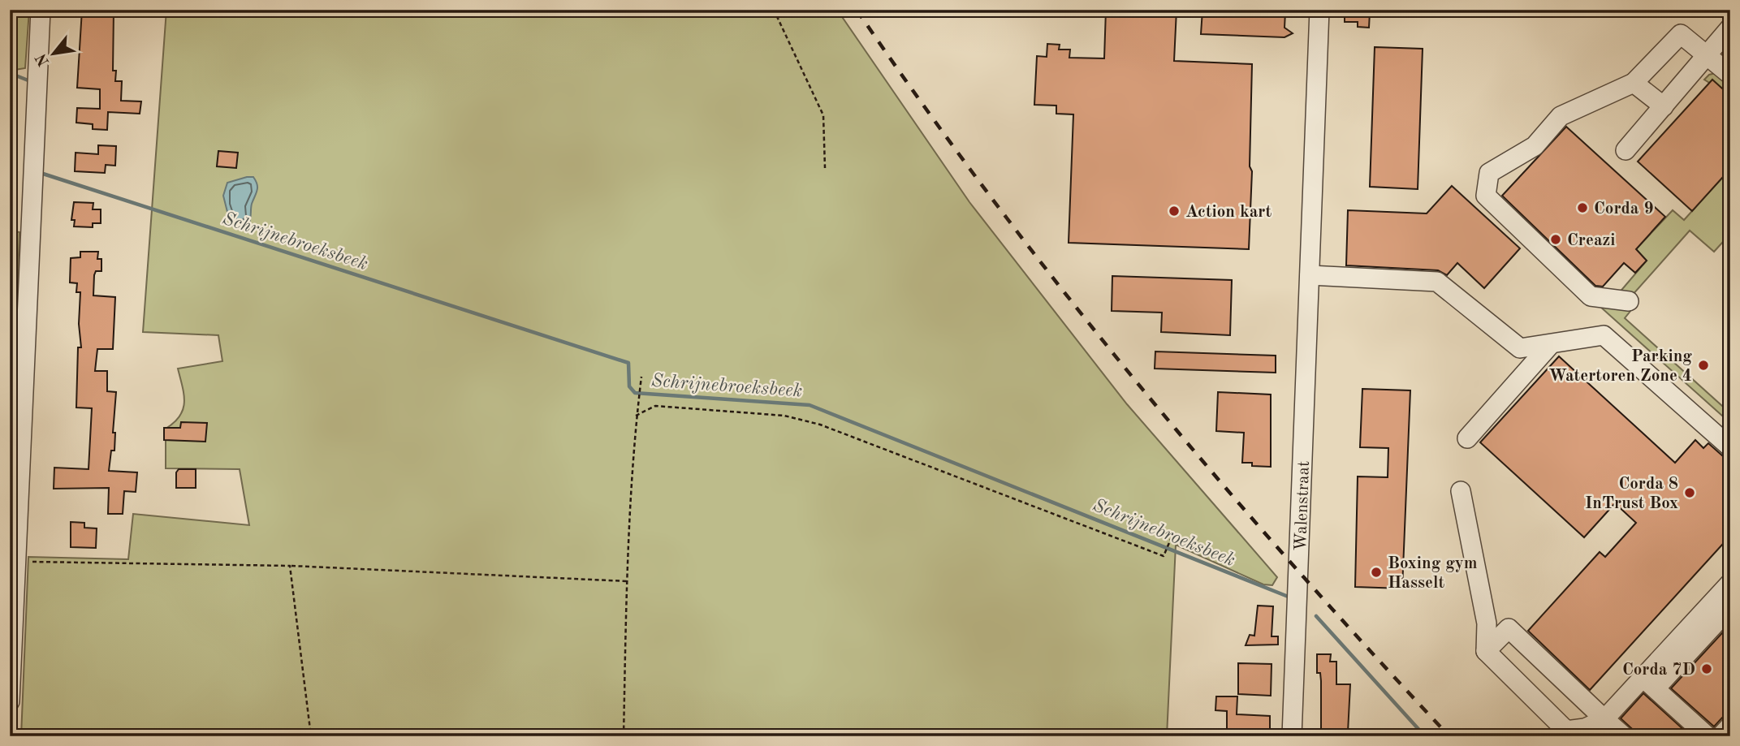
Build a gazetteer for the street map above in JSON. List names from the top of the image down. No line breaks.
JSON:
{"streets":{"street":["Walenstraat"]},"water":["Schrijnebroeksbeek"],"places":["Corda 9","Action kart","Creazi","Parking Watertoren Zone 4","Corda 8 InTrust Box","Boxing gym Hasselt","Corda 7D"],"north":"bottom left"}
